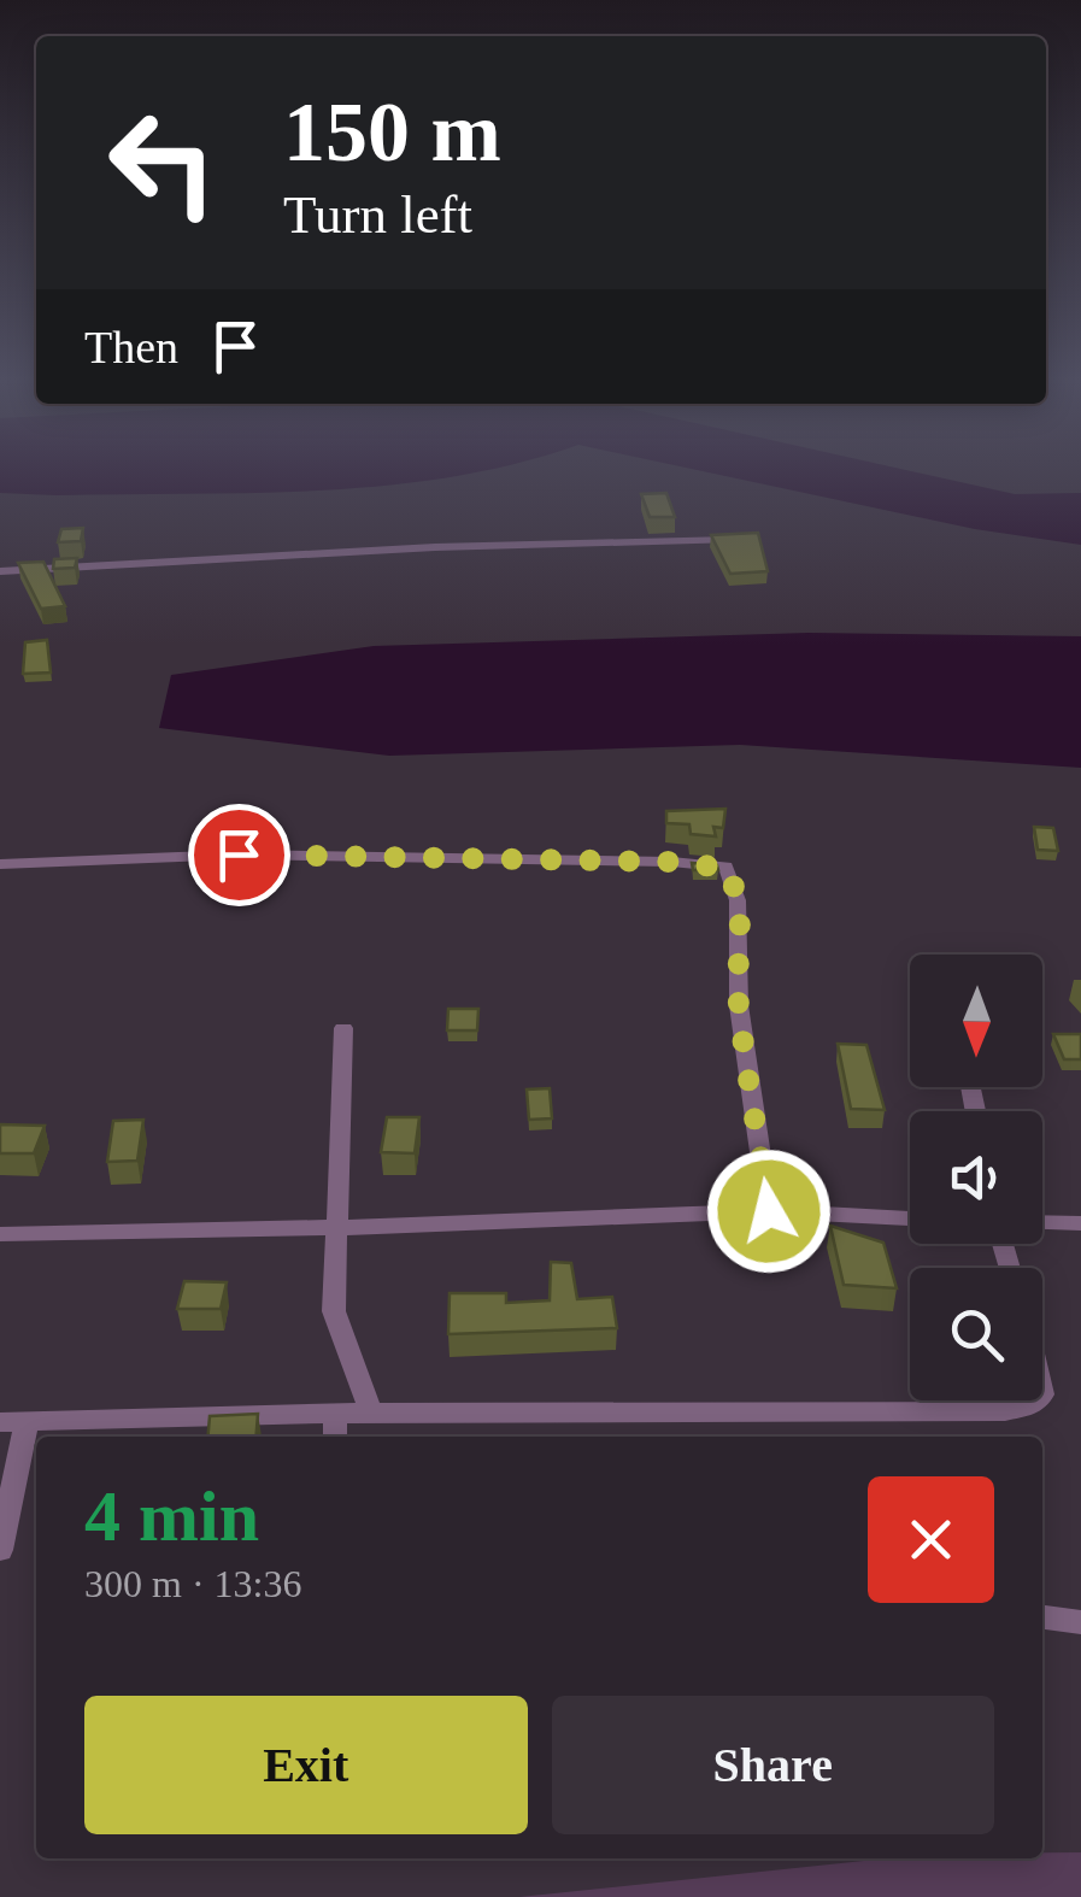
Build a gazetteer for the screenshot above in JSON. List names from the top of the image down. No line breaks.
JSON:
{"north":"bottom","page":{"turn":["150 m","Turn left"],"then":"Then","heading":["4 min","300 m · 13:36"],"buttons":["Exit","Share"]}}
